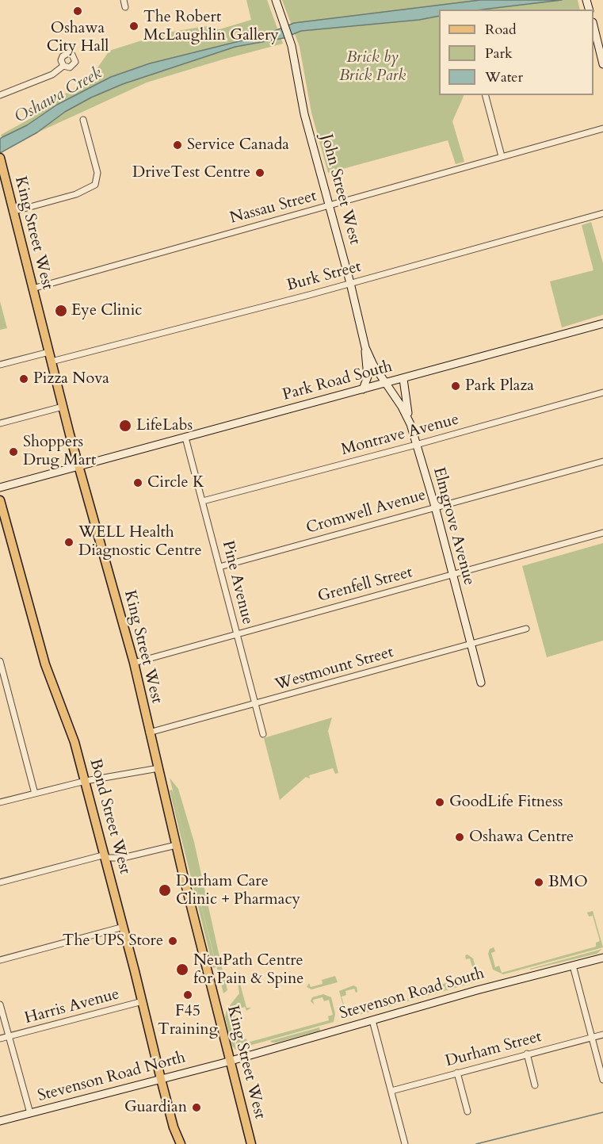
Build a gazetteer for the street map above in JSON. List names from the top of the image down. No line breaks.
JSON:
{"streets":{"main road":["John Street West","King Street West","Park Road South","Elmgrove Avenue","Bond Street West","Stevenson Road South","Stevenson Road North"],"street":["Nassau Street","Burk Street","Montrave Avenue","Cromwell Avenue","Pine Avenue","Grenfell Street","Westmount Street","Harris Avenue","Durham Street"]},"crossings":[["John Street West","Nassau Street"],["John Street West","Burk Street"],["John Street West","Park Road South"],["John Street West","Elmgrove Avenue"],["Nassau Street","King Street West"],["King Street West","Burk Street"],["King Street West","Park Road South"],["King Street West","Grenfell Street"],["King Street West","Westmount Street"],["King Street West","Stevenson Road South"],["King Street West","Stevenson Road North"],["Park Road South","Elmgrove Avenue"],["Park Road South","Pine Avenue"],["Montrave Avenue","Elmgrove Avenue"],["Montrave Avenue","Pine Avenue"],["Cromwell Avenue","Elmgrove Avenue"],["Cromwell Avenue","Pine Avenue"],["Elmgrove Avenue","Grenfell Street"],["Elmgrove Avenue","Westmount Street"],["Pine Avenue","Grenfell Street"],["Pine Avenue","Westmount Street"],["Bond Street West","Harris Avenue"],["Bond Street West","Stevenson Road North"],["Stevenson Road South","Stevenson Road North"]],"water":["Oshawa Creek"],"parks":["Brick by Brick Park"],"places":["Oshawa City Hall","The Robert McLaughlin Gallery","Service Canada","DriveTest Centre","Eye Clinic","Pizza Nova","Park Plaza","LifeLabs","Shoppers Drug Mart","Circle K","WELL Health Diagnostic Centre","GoodLife Fitness","Oshawa Centre","BMO","Durham Care Clinic + Pharmacy","The UPS Store","NeuPath Centre for Pain & Spine","F45 Training","Guardian"],"legend":["Road","Park","Water"]}
